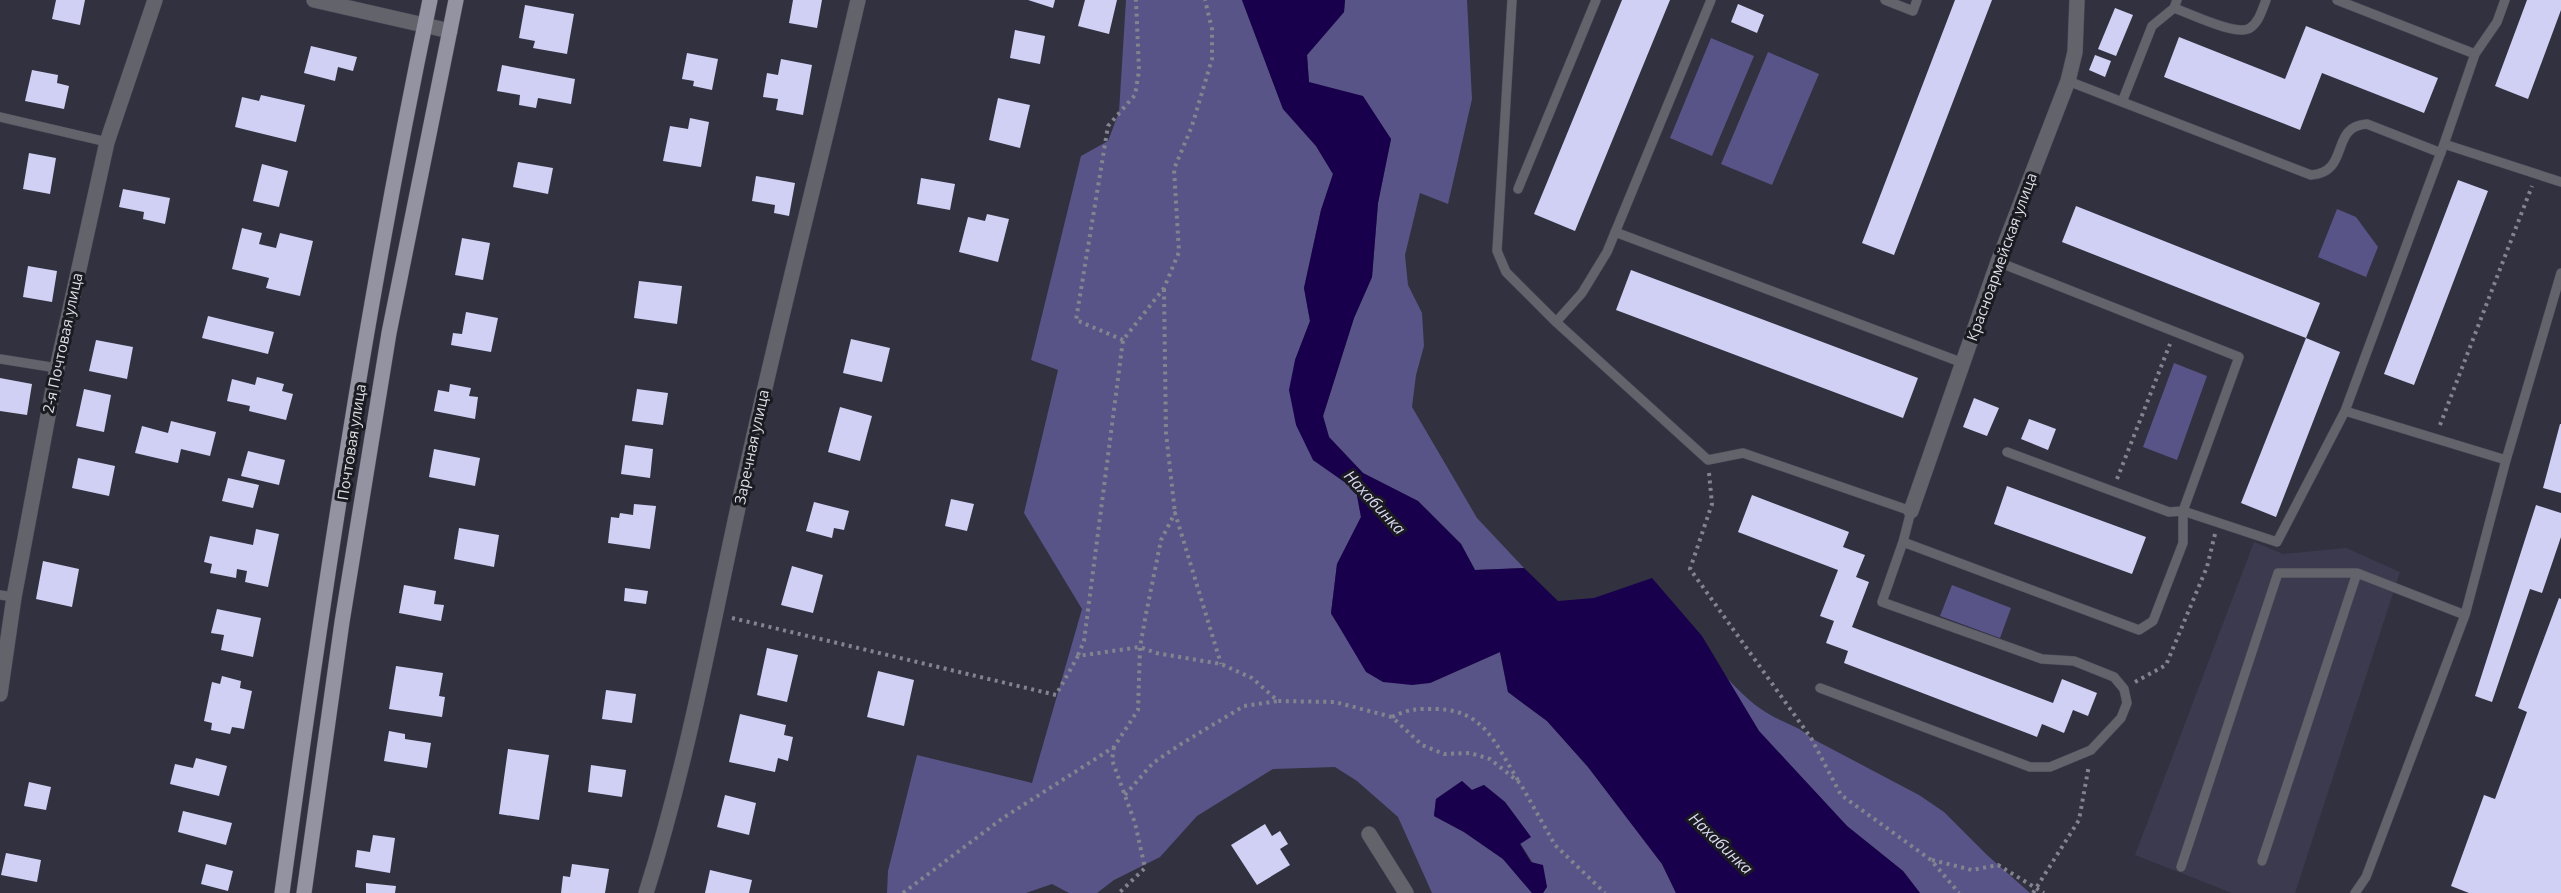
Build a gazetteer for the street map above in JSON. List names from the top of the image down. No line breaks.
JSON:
{"streets":{"main road":["Почтовая улица"],"street":["Красноармейская улица","2-я Почтовая улица","Заречная улица"]},"water":["Нахабинка"]}
